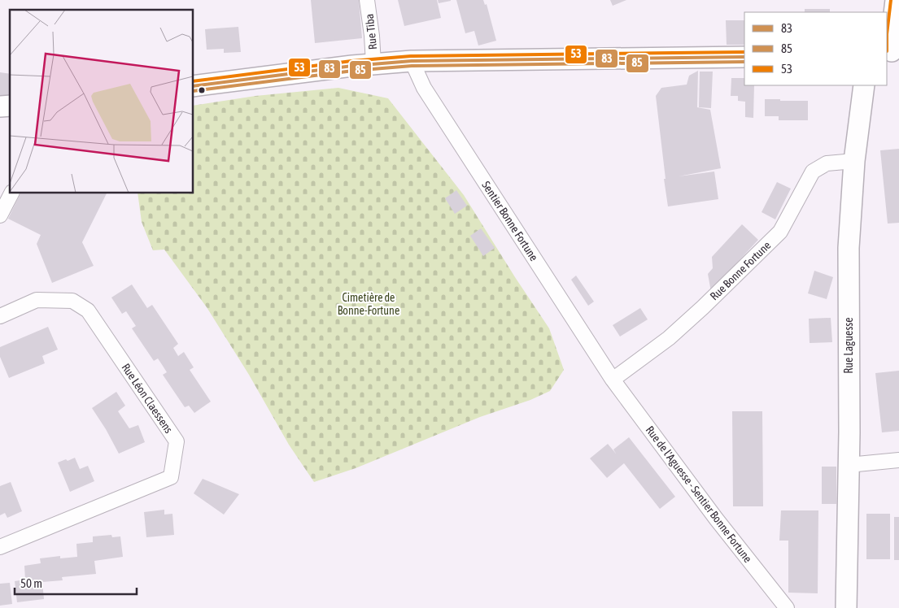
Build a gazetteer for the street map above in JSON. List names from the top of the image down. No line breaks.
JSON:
{"streets":{"street":["Rue Tiba","Sentier Bonne Fortune","Rue Bonne Fortune","Rue Laguesse","Rue Léon Claessens","Rue de l'Aguesse - Sentier Bonne Fortune"]},"crossings":[["Sentier Bonne Fortune","Rue Bonne Fortune"],["Sentier Bonne Fortune","Rue de l'Aguesse - Sentier Bonne Fortune"],["Rue Bonne Fortune","Rue Laguesse"],["Rue Bonne Fortune","Rue de l'Aguesse - Sentier Bonne Fortune"]],"parks":["Cimetière de Bonne-Fortune"],"lines":["transit line 53","transit line 83","transit line 85"],"legend":["83","85","53"],"scale_bar":"50 m"}
